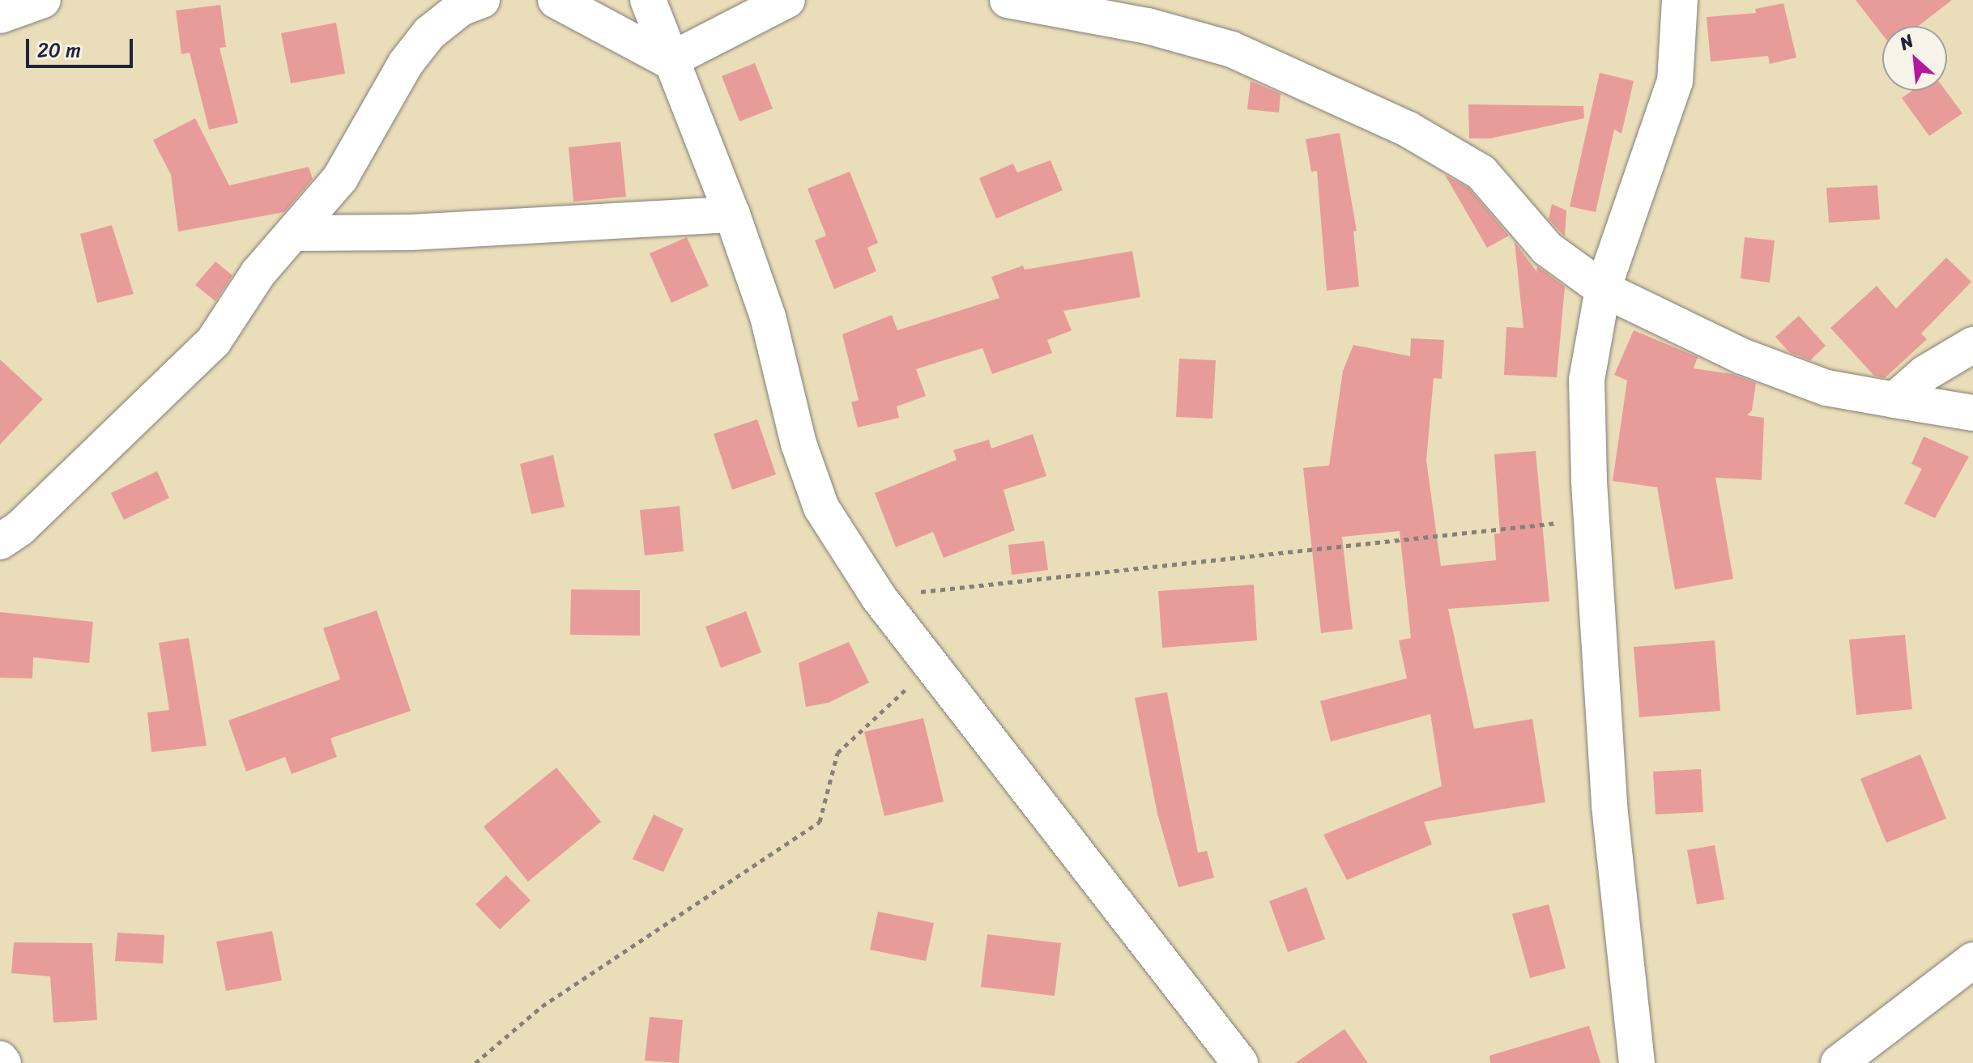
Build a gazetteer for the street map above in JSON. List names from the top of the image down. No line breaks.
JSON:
{"scale_bar":"20 m","north":"top left"}
